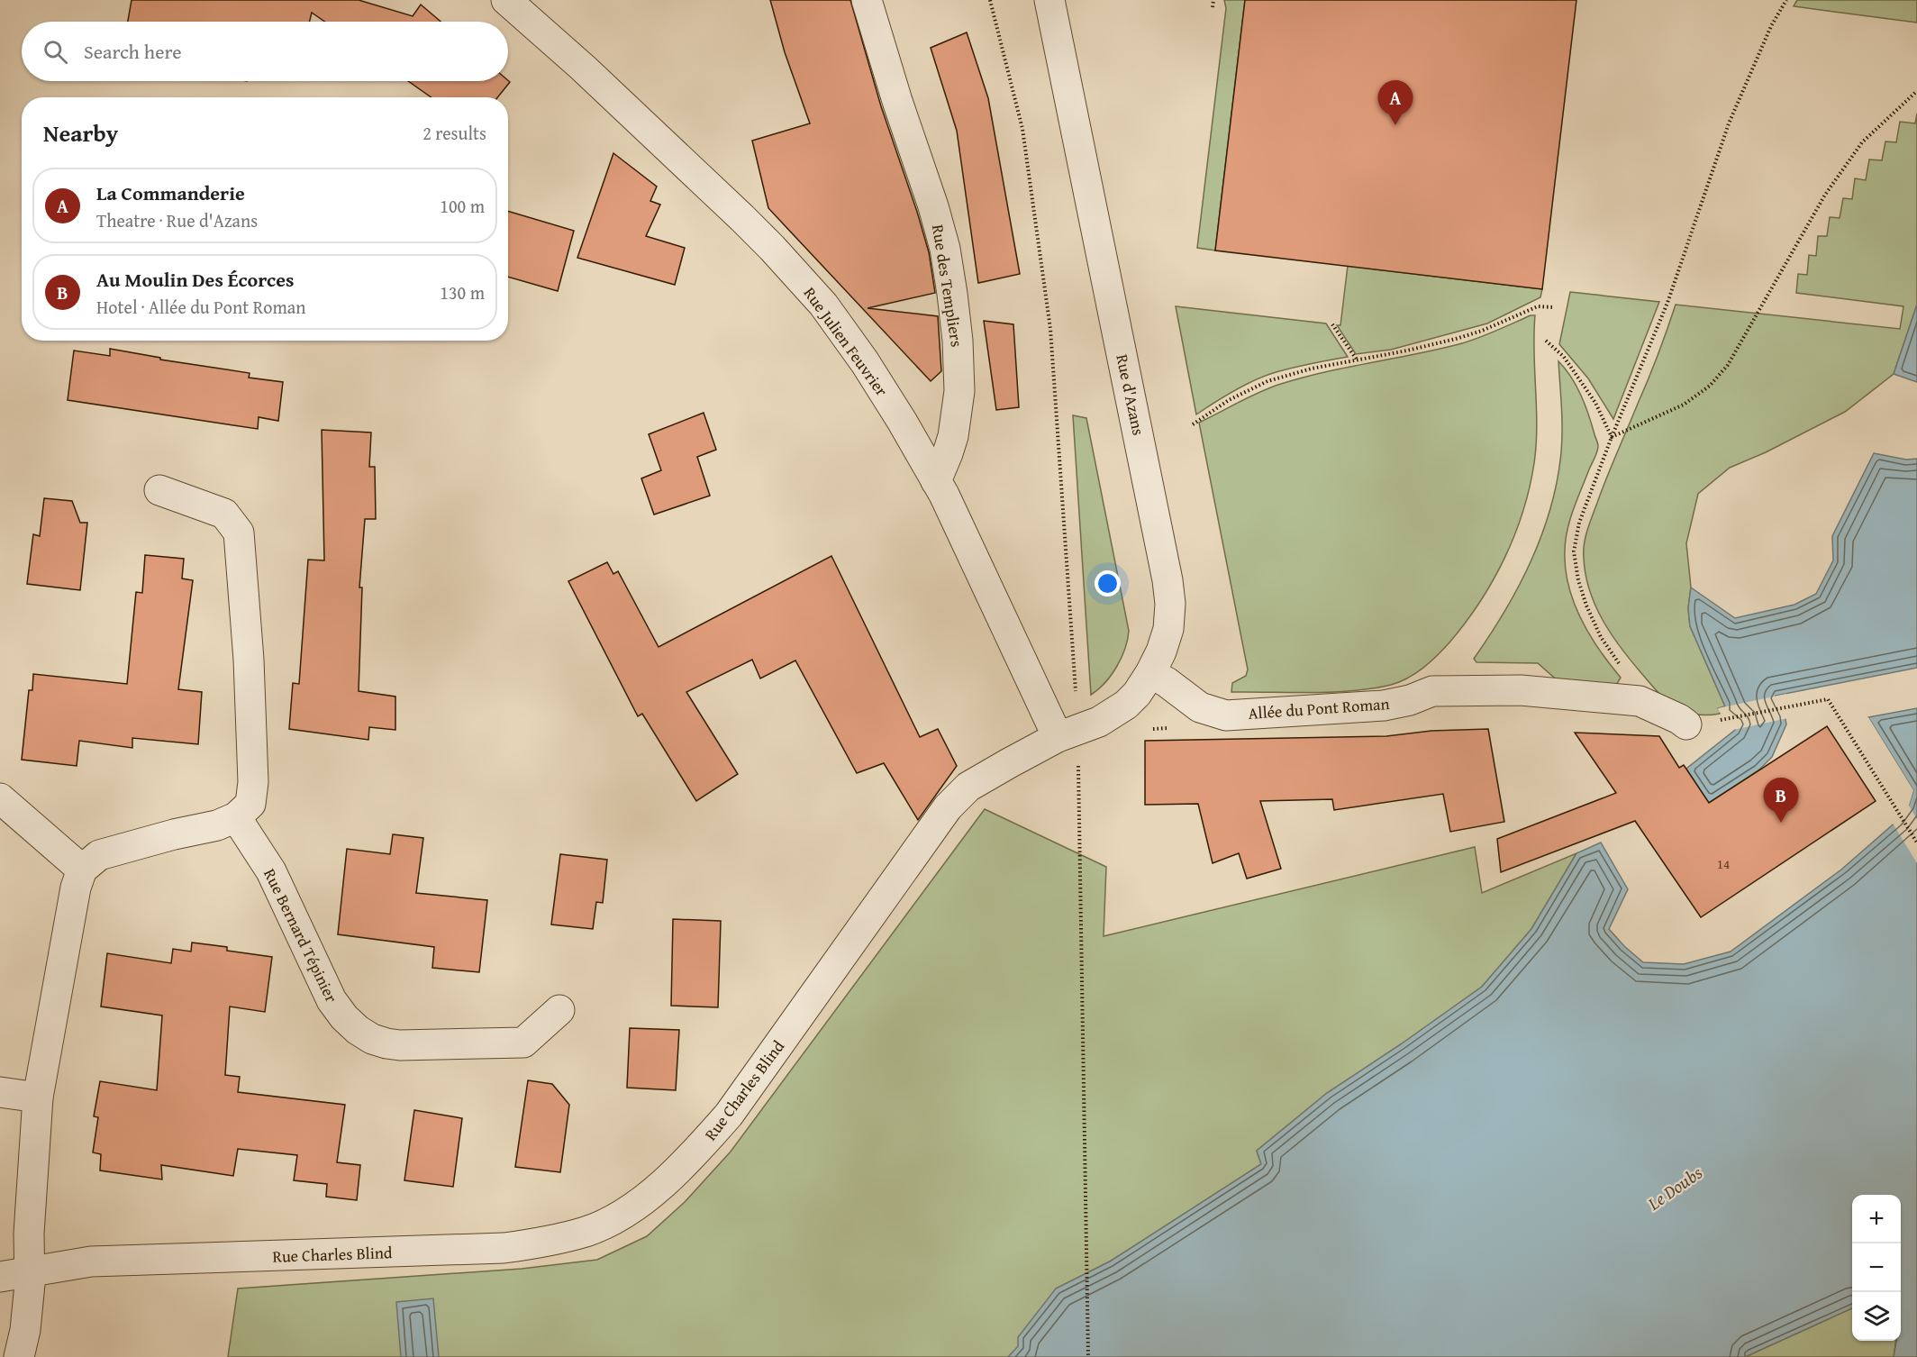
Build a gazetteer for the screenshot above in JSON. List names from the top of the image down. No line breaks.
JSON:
{"streets":{"street":["Rue des Templiers","Rue Julien Feuvrier","Rue d'Azans","Allée du Pont Roman","Rue Bernard Tépinier","Rue Charles Blind"]},"crossings":[["Rue des Templiers","Rue Julien Feuvrier"],["Rue Julien Feuvrier","Rue d'Azans"],["Rue Julien Feuvrier","Rue Charles Blind"],["Rue d'Azans","Allée du Pont Roman"],["Rue d'Azans","Rue Charles Blind"]],"water":["Le Doubs"],"house_numbers":["14"],"page":{"search":"Search here","pins":["A","B"],"heading":["Nearby","2 results"],"list":[{"mark":"A","name":"La Commanderie","note":"Theatre · Rue d'Azans","value":"100 m"},{"mark":"B","name":"Au Moulin Des Écorces","note":"Hotel · Allée du Pont Roman","value":"130 m"}],"map_buttons":["+","−"]}}
